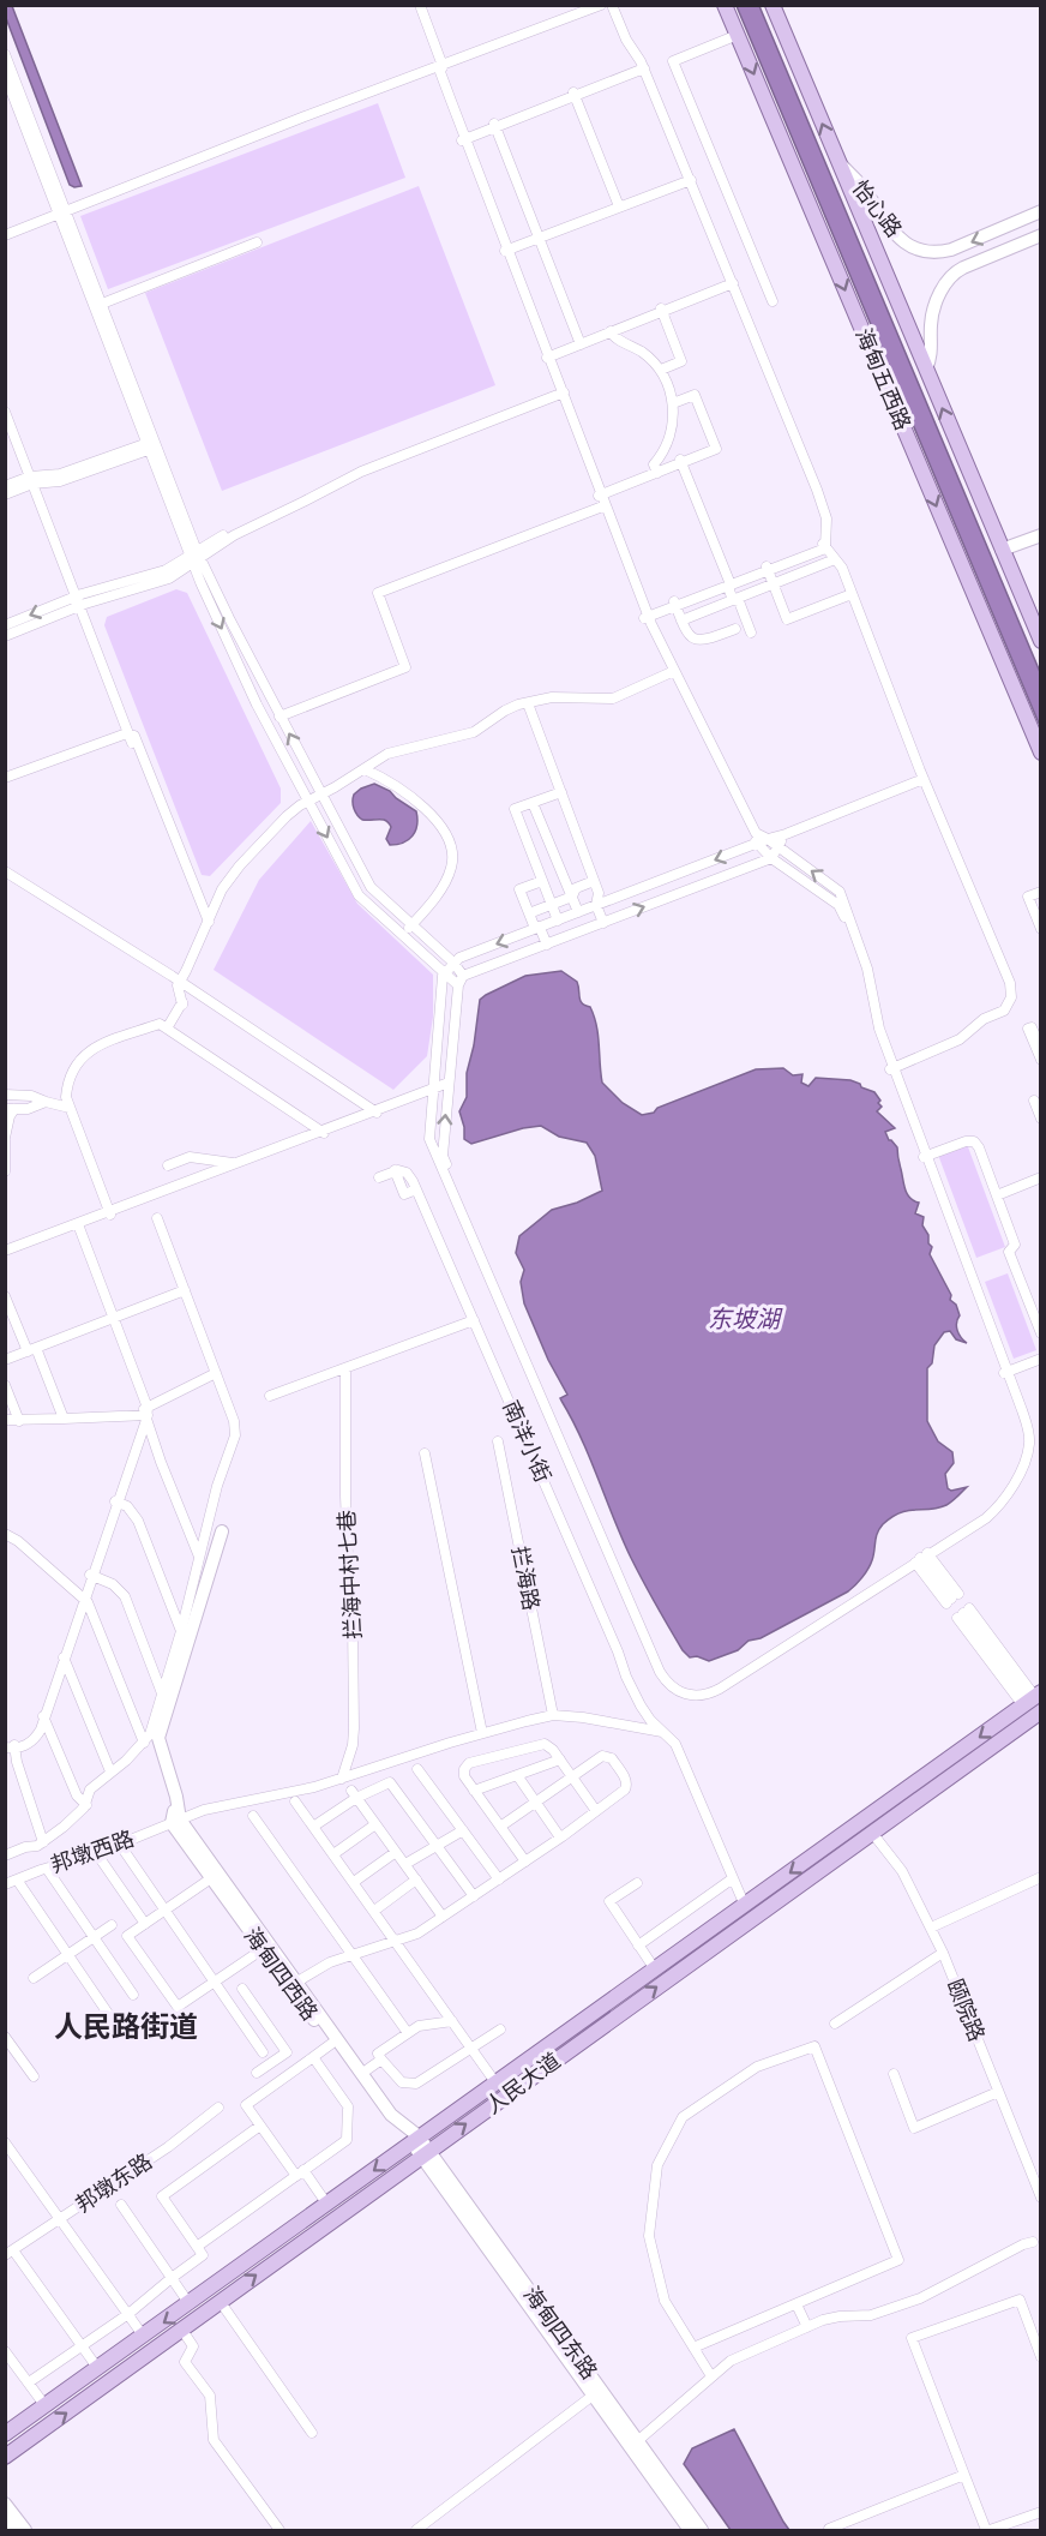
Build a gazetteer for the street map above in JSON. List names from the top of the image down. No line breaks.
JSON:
{"streets":{"main road":["海甸五西路","人民大道"],"street":["怡心路","南洋小街","拦海中村七巷","拦海路","邦墩西路","海甸四西路","颐院路","邦墩东路","海甸四东路"]},"crossings":[["怡心路","海甸五西路"],["南洋小街","人民大道"],["邦墩西路","海甸四西路"],["海甸四西路","人民大道"],["海甸四西路","海甸四东路"],["颐院路","人民大道"],["人民大道","海甸四东路"]],"one_way":["怡心路"],"districts":["人民路街道"],"water":["东坡湖"]}
